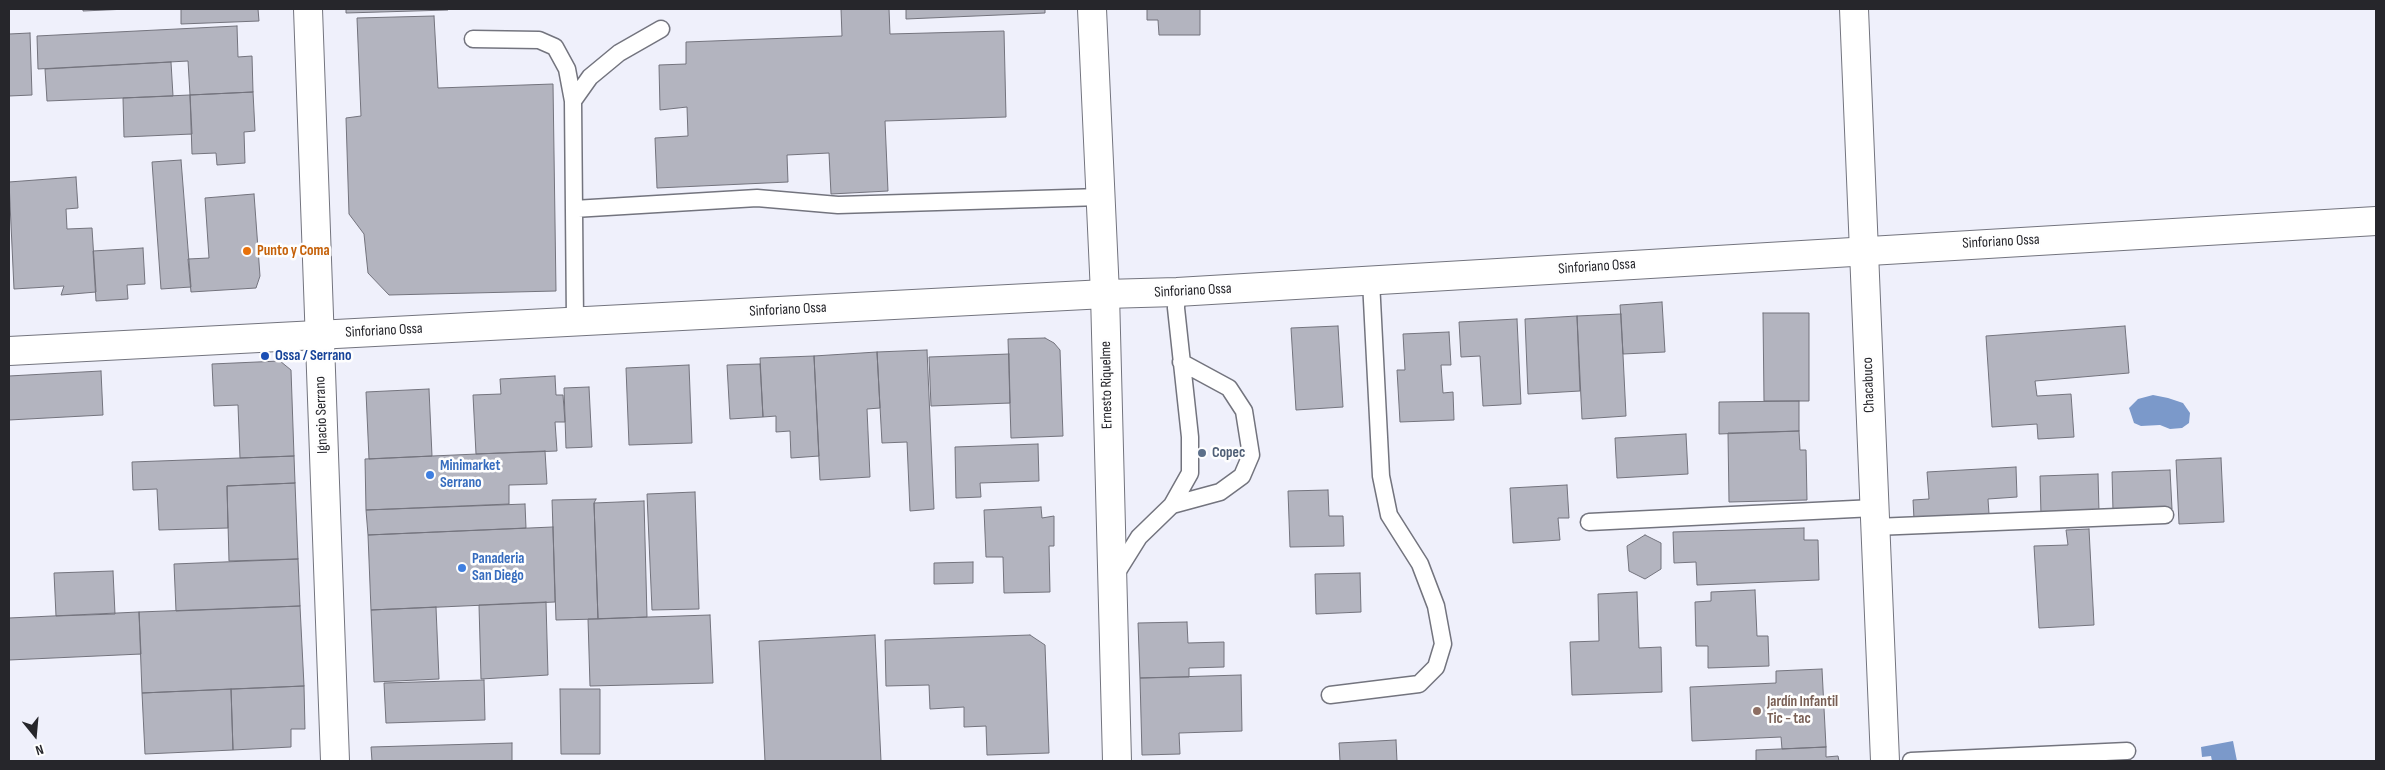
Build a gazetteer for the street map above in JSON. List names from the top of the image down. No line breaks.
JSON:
{"streets":{"street":["Sinforiano Ossa","Ernesto Riquelme","Chacabuco","Ignacio Serrano"]},"crossings":[["Sinforiano Ossa","Ernesto Riquelme"],["Sinforiano Ossa","Chacabuco"],["Sinforiano Ossa","Ignacio Serrano"]],"places":["Punto y Coma","Ossa / Serrano","Copec","Minimarket Serrano","Panaderia San Diego","Jardín Infantil Tic - tac"],"north":"bottom"}
